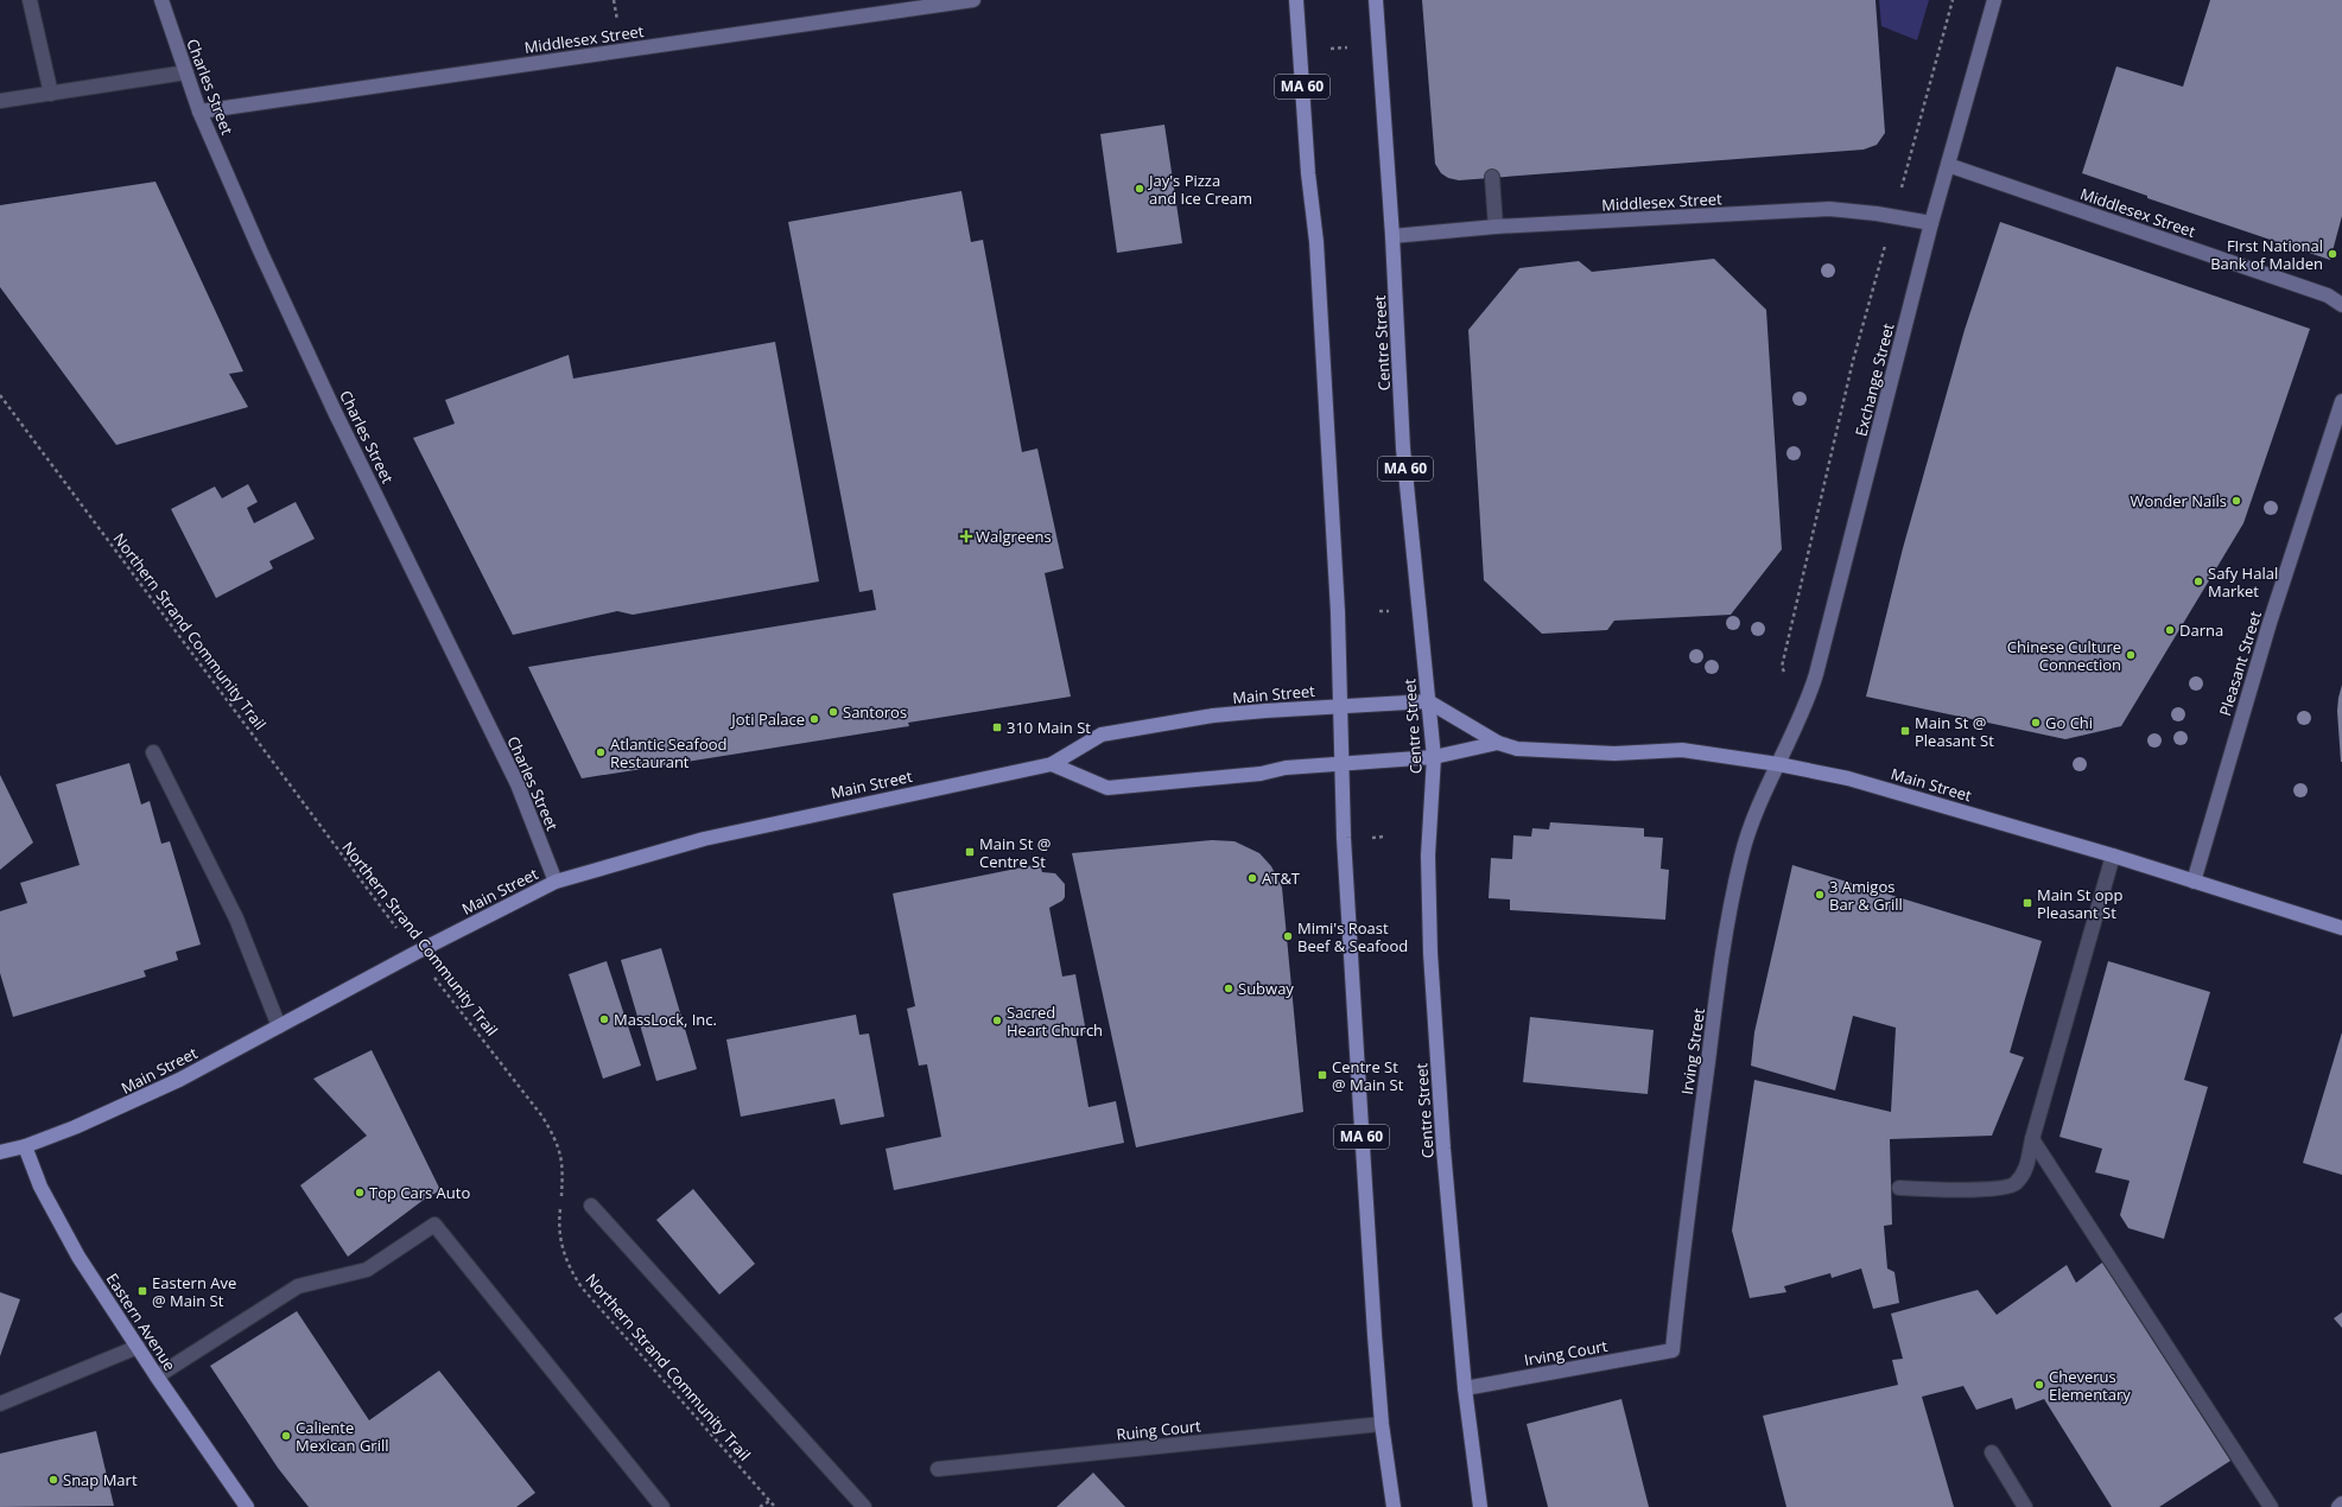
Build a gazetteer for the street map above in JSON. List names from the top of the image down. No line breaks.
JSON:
{"streets":{"main road":["MA 60","Centre Street","Main Street","Eastern Avenue"],"street":["Middlesex Street","Charles Street","Exchange Street","Pleasant Street","Irving Street","Irving Court"],"lane":["Ruing Court"],"path":["Northern Strand Community Trail"]},"crossings":[["Middlesex Street","Charles Street"],["Middlesex Street","Centre Street"],["Middlesex Street","Exchange Street"],["Charles Street","Main Street"],["MA 60","Main Street"],["MA 60","Ruing Court"],["Centre Street","Main Street"],["Centre Street","Irving Court"],["Exchange Street","Main Street"],["Exchange Street","Irving Street"],["Northern Strand Community Trail","Main Street"],["Pleasant Street","Main Street"],["Main Street","Irving Street"],["Main Street","Eastern Avenue"],["Irving Street","Irving Court"]],"places":{"other":["Jay's Pizza and Ice Cream","FIrst National Bank of Malden","Wonder Nails","Safy Halal Market","Darna","Chinese Culture Connection","Santoros","Joti Palace","Go Chi","Atlantic Seafood Restaurant","AT&T","3 Amigos Bar & Grill","Mimi's Roast Beef & Seafood","Subway","MassLock, Inc.","Sacred Heart Church","Top Cars Auto","Cheverus Elementary","Caliente Mexican Grill","Snap Mart"],"health":["Walgreens"],"transit":["310 Main St","Main St @ Pleasant St","Main St @ Centre St","Main St opp Pleasant St","Centre St @ Main St","Eastern Ave @ Main St"]}}
